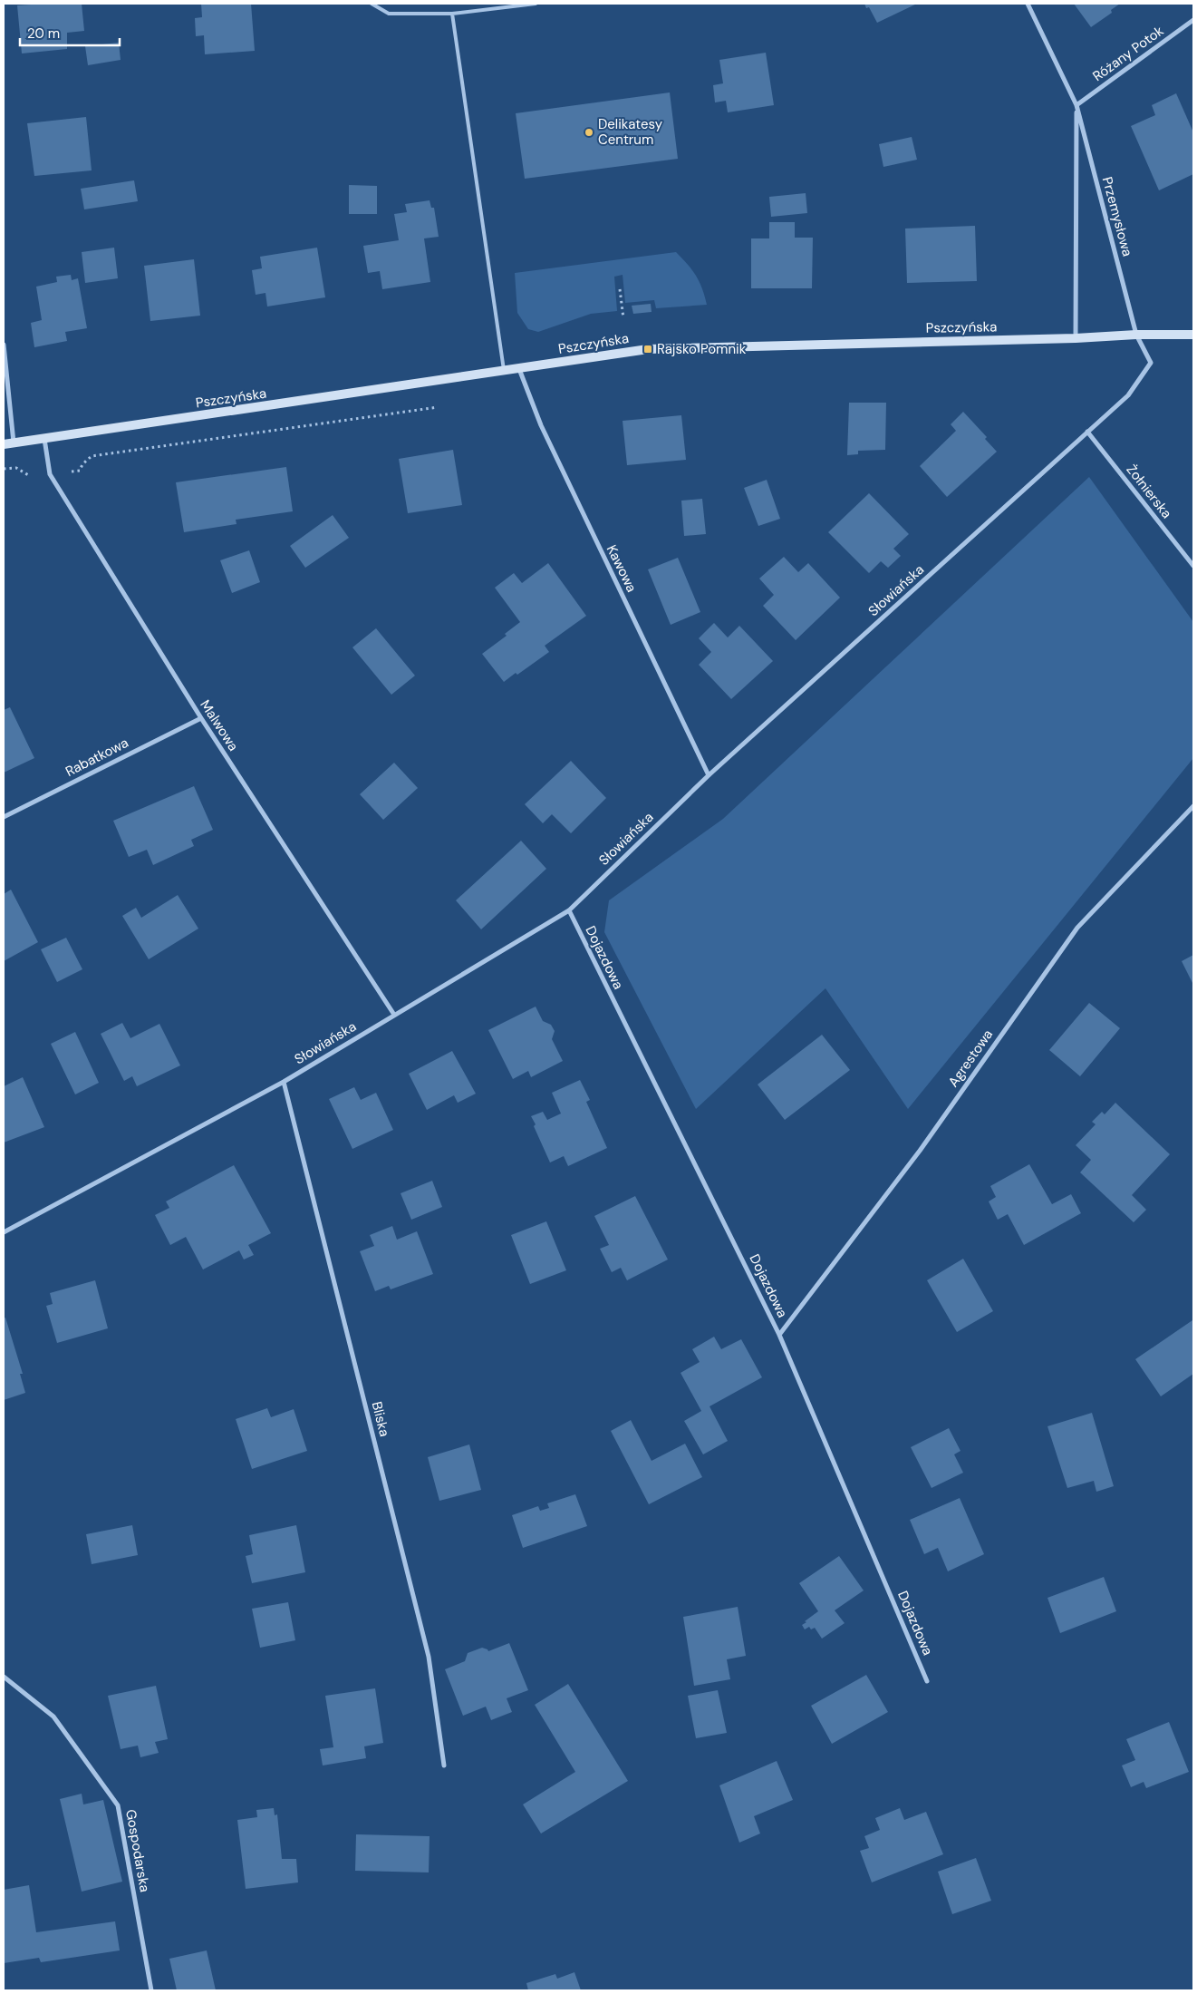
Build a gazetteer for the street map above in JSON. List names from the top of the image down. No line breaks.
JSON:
{"streets":{"main road":["Pszczyńska"],"street":["Różany Potok","Przemysłowa","Żołnierska","Kawowa","Słowiańska","Malwowa","Rabatkowa","Dojazdowa","Agrestowa","Bliska","Gospodarska"]},"crossings":[["Różany Potok","Przemysłowa"],["Przemysłowa","Pszczyńska"],["Przemysłowa","Słowiańska"],["Pszczyńska","Kawowa"],["Pszczyńska","Słowiańska"],["Pszczyńska","Malwowa"],["Żołnierska","Słowiańska"],["Kawowa","Słowiańska"],["Słowiańska","Malwowa"],["Słowiańska","Dojazdowa"],["Słowiańska","Bliska"],["Malwowa","Rabatkowa"],["Dojazdowa","Agrestowa"]],"places":{"other":["Delikatesy Centrum"],"transit":["Rajsko Pomnik"]},"scale_bar":"20 m"}
